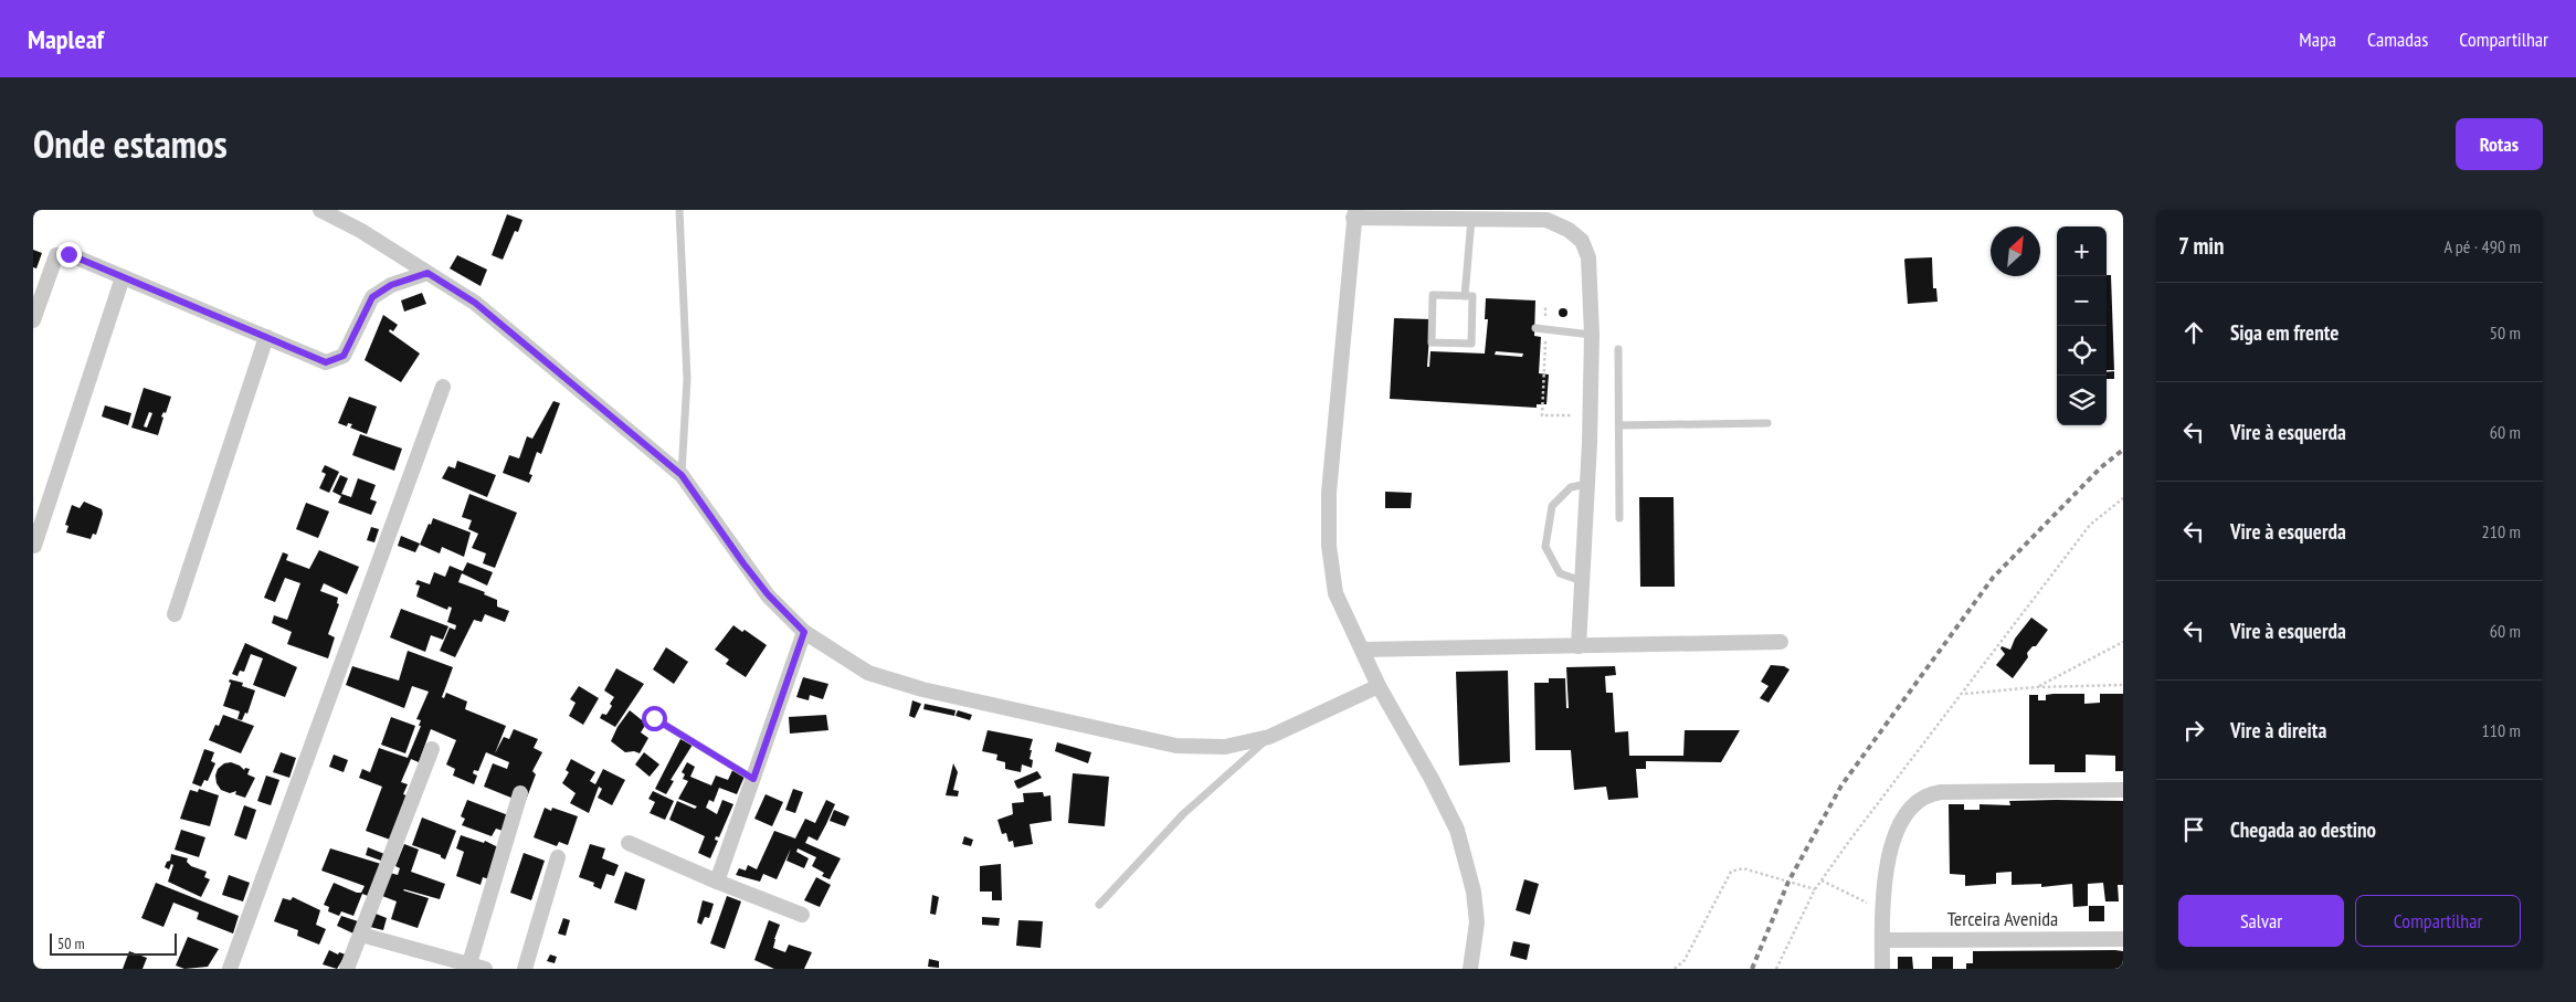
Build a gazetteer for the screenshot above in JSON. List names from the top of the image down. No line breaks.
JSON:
{"streets":{"street":["Terceira Avenida"]},"scale_bar":"50 m","north":"top right","page":{"header":"Mapleaf","nav":["Mapa","Camadas","Compartilhar"],"title":"Onde estamos","buttons":["Rotas",["Salvar","Compartilhar"]],"heading":["7 min","A pé · 490 m"],"map_buttons":["+","−"],"list":[["Siga em frente","50 m"],["Vire à esquerda","60 m"],["Vire à esquerda","210 m"],["Vire à esquerda","60 m"],["Vire à direita","110 m"],"Chegada ao destino"],"scale":"50 m"}}
